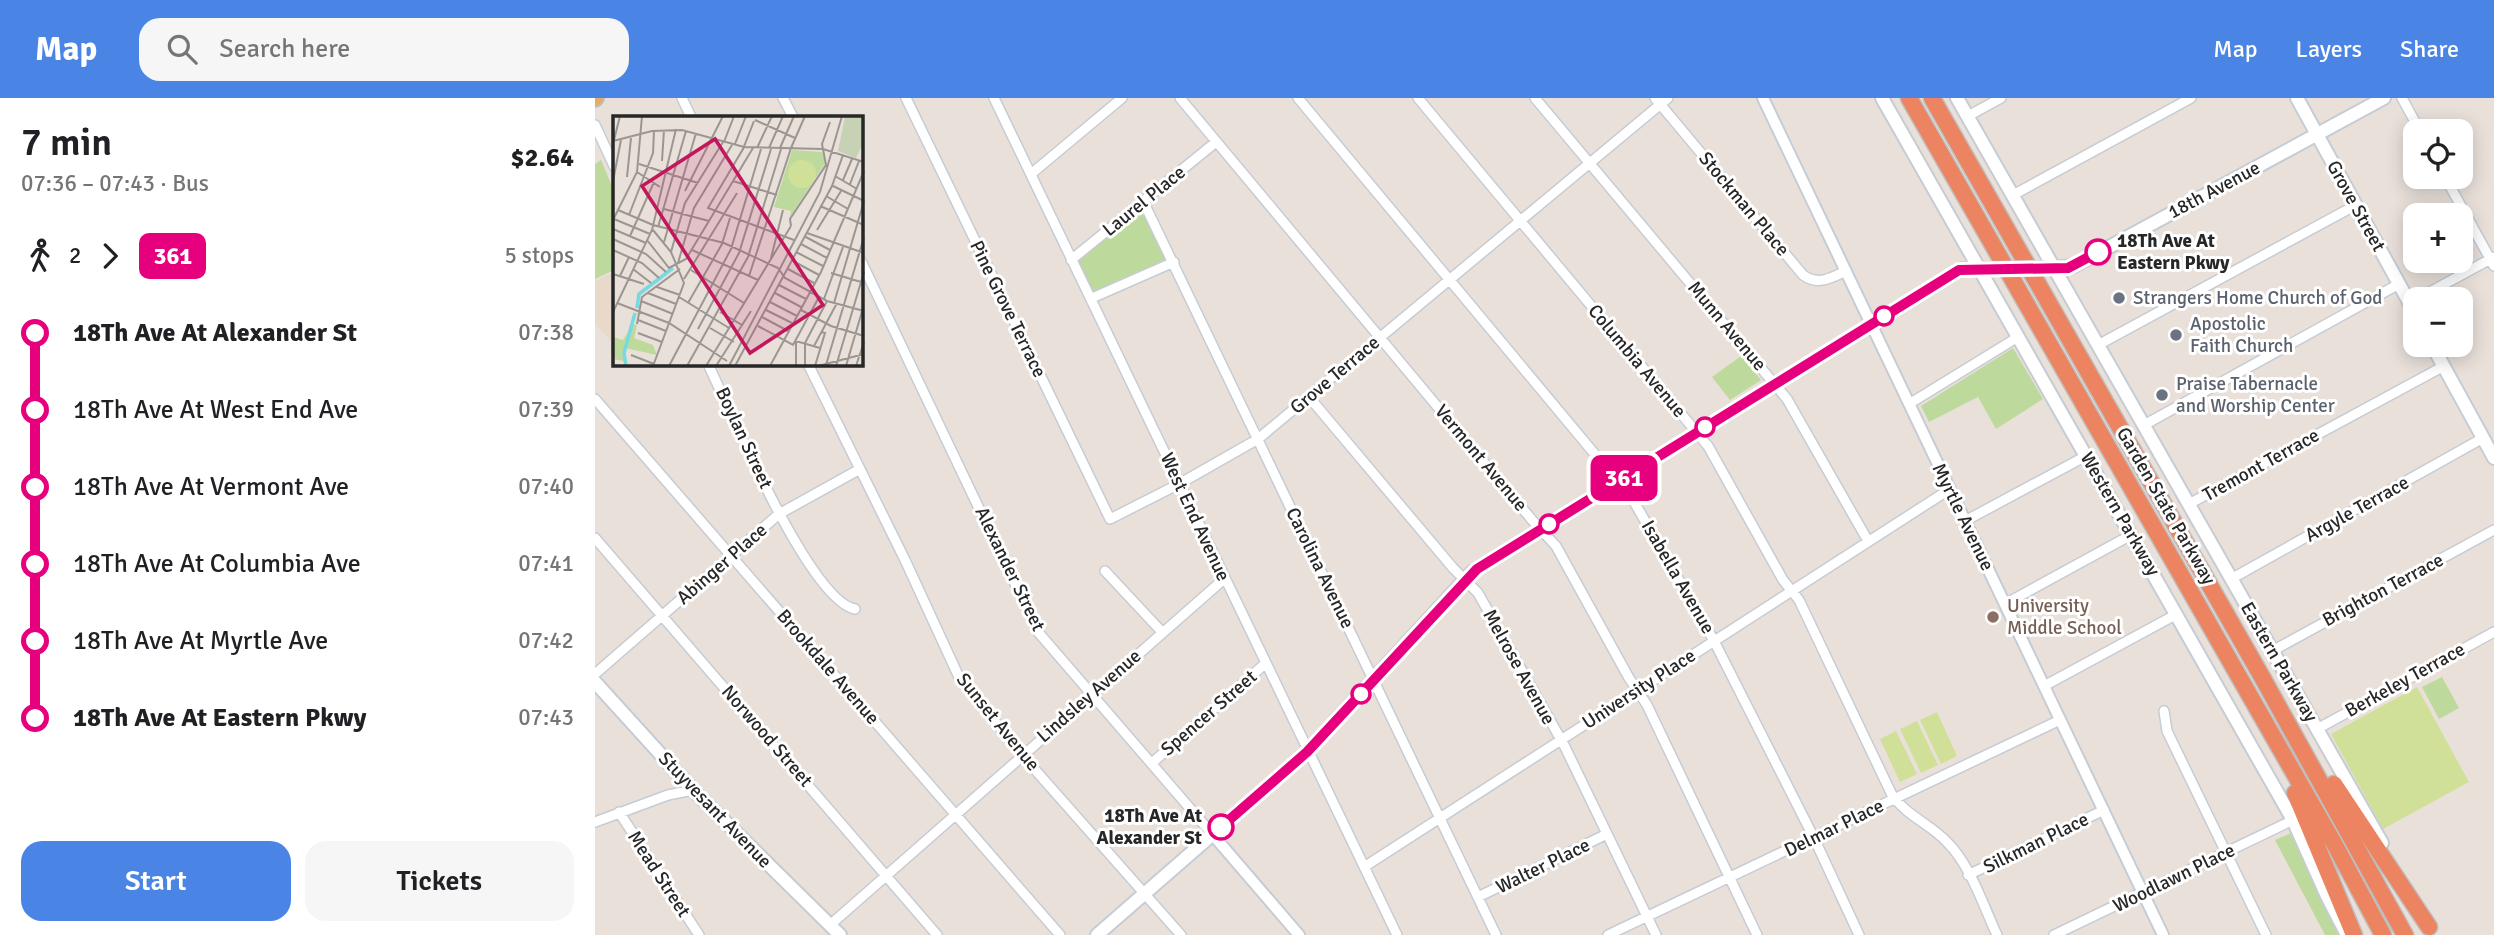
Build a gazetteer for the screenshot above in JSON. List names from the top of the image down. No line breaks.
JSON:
{"streets":{"highway":["Garden State Parkway"],"main road":["18th Avenue","Grove Street","Western Parkway","Eastern Parkway","Stuyvesant Avenue"],"street":["Laurel Place","Stockman Place","Pine Grove Terrace","Munn Avenue","Columbia Avenue","Grove Terrace","Boylan Street","Vermont Avenue","Tremont Terrace","Argyle Terrace","West End Avenue","Myrtle Avenue","Abinger Place","Carolina Avenue","Alexander Street","Isabella Avenue","Brighton Terrace","Brookdale Avenue","Melrose Avenue","Berkeley Terrace","University Place","Lindsley Avenue","Spencer Street","Sunset Avenue","Norwood Street","Delmar Place","Silkman Place","Walter Place","Mead Street","Woodlawn Place"]},"crossings":[["18th Avenue","Grove Street"],["18th Avenue","Munn Avenue"],["18th Avenue","Columbia Avenue"],["18th Avenue","Vermont Avenue"],["18th Avenue","Western Parkway"],["18th Avenue","West End Avenue"],["18th Avenue","Myrtle Avenue"],["18th Avenue","Carolina Avenue"],["18th Avenue","Alexander Street"],["18th Avenue","Isabella Avenue"],["18th Avenue","Eastern Parkway"],["18th Avenue","Melrose Avenue"],["18th Avenue","Sunset Avenue"],["Laurel Place","Vermont Avenue"],["Laurel Place","West End Avenue"],["Laurel Place","Carolina Avenue"],["Stockman Place","Grove Terrace"],["Stockman Place","Myrtle Avenue"],["Pine Grove Terrace","Grove Terrace"],["Munn Avenue","Grove Terrace"],["Munn Avenue","University Place"],["Columbia Avenue","Grove Terrace"],["Columbia Avenue","University Place"],["Columbia Avenue","Delmar Place"],["Grove Terrace","Vermont Avenue"],["Grove Terrace","West End Avenue"],["Grove Terrace","Carolina Avenue"],["Grove Terrace","Isabella Avenue"],["Grove Terrace","Melrose Avenue"],["Boylan Street","Abinger Place"],["Vermont Avenue","University Place"],["Vermont Avenue","Delmar Place"],["Tremont Terrace","Eastern Parkway"],["Argyle Terrace","Eastern Parkway"],["Western Parkway","Woodlawn Place"],["West End Avenue","University Place"],["West End Avenue","Lindsley Avenue"],["West End Avenue","Spencer Street"],["Myrtle Avenue","University Place"],["Myrtle Avenue","Delmar Place"],["Myrtle Avenue","Silkman Place"],["Myrtle Avenue","Woodlawn Place"],["Abinger Place","Brookdale Avenue"],["Abinger Place","Sunset Avenue"],["Abinger Place","Norwood Street"],["Carolina Avenue","University Place"],["Carolina Avenue","Walter Place"],["Alexander Street","Lindsley Avenue"],["Alexander Street","Spencer Street"],["Isabella Avenue","University Place"],["Isabella Avenue","Delmar Place"],["Brighton Terrace","Eastern Parkway"],["Eastern Parkway","Berkeley Terrace"],["Brookdale Avenue","Lindsley Avenue"],["Melrose Avenue","University Place"],["Melrose Avenue","Delmar Place"],["Melrose Avenue","Walter Place"],["Lindsley Avenue","Sunset Avenue"],["Lindsley Avenue","Norwood Street"],["Lindsley Avenue","Stuyvesant Avenue"]],"places":["18Th Ave At Eastern Pkwy","Strangers Home Church of God","Apostolic Faith Church","Praise Tabernacle and Worship Center","University Middle School","18Th Ave At Alexander St"],"lines":["bus line 361"],"page":{"header":"Map","search":"Search here","nav":["Map","Layers","Share"],"heading":["7 min","07:36 – 07:43 · Bus","$2.64"],"on_map":"361","map_buttons":["+","−"],"legs":["2","361","5 stops"],"list":[{"name":"18Th Ave At Alexander St","value":"07:38"},{"name":"18Th Ave At West End Ave","value":"07:39"},{"name":"18Th Ave At Vermont Ave","value":"07:40"},{"name":"18Th Ave At Columbia Ave","value":"07:41"},{"name":"18Th Ave At Myrtle Ave","value":"07:42"},{"name":"18Th Ave At Eastern Pkwy","value":"07:43"}],"buttons":["Start","Tickets"]}}
